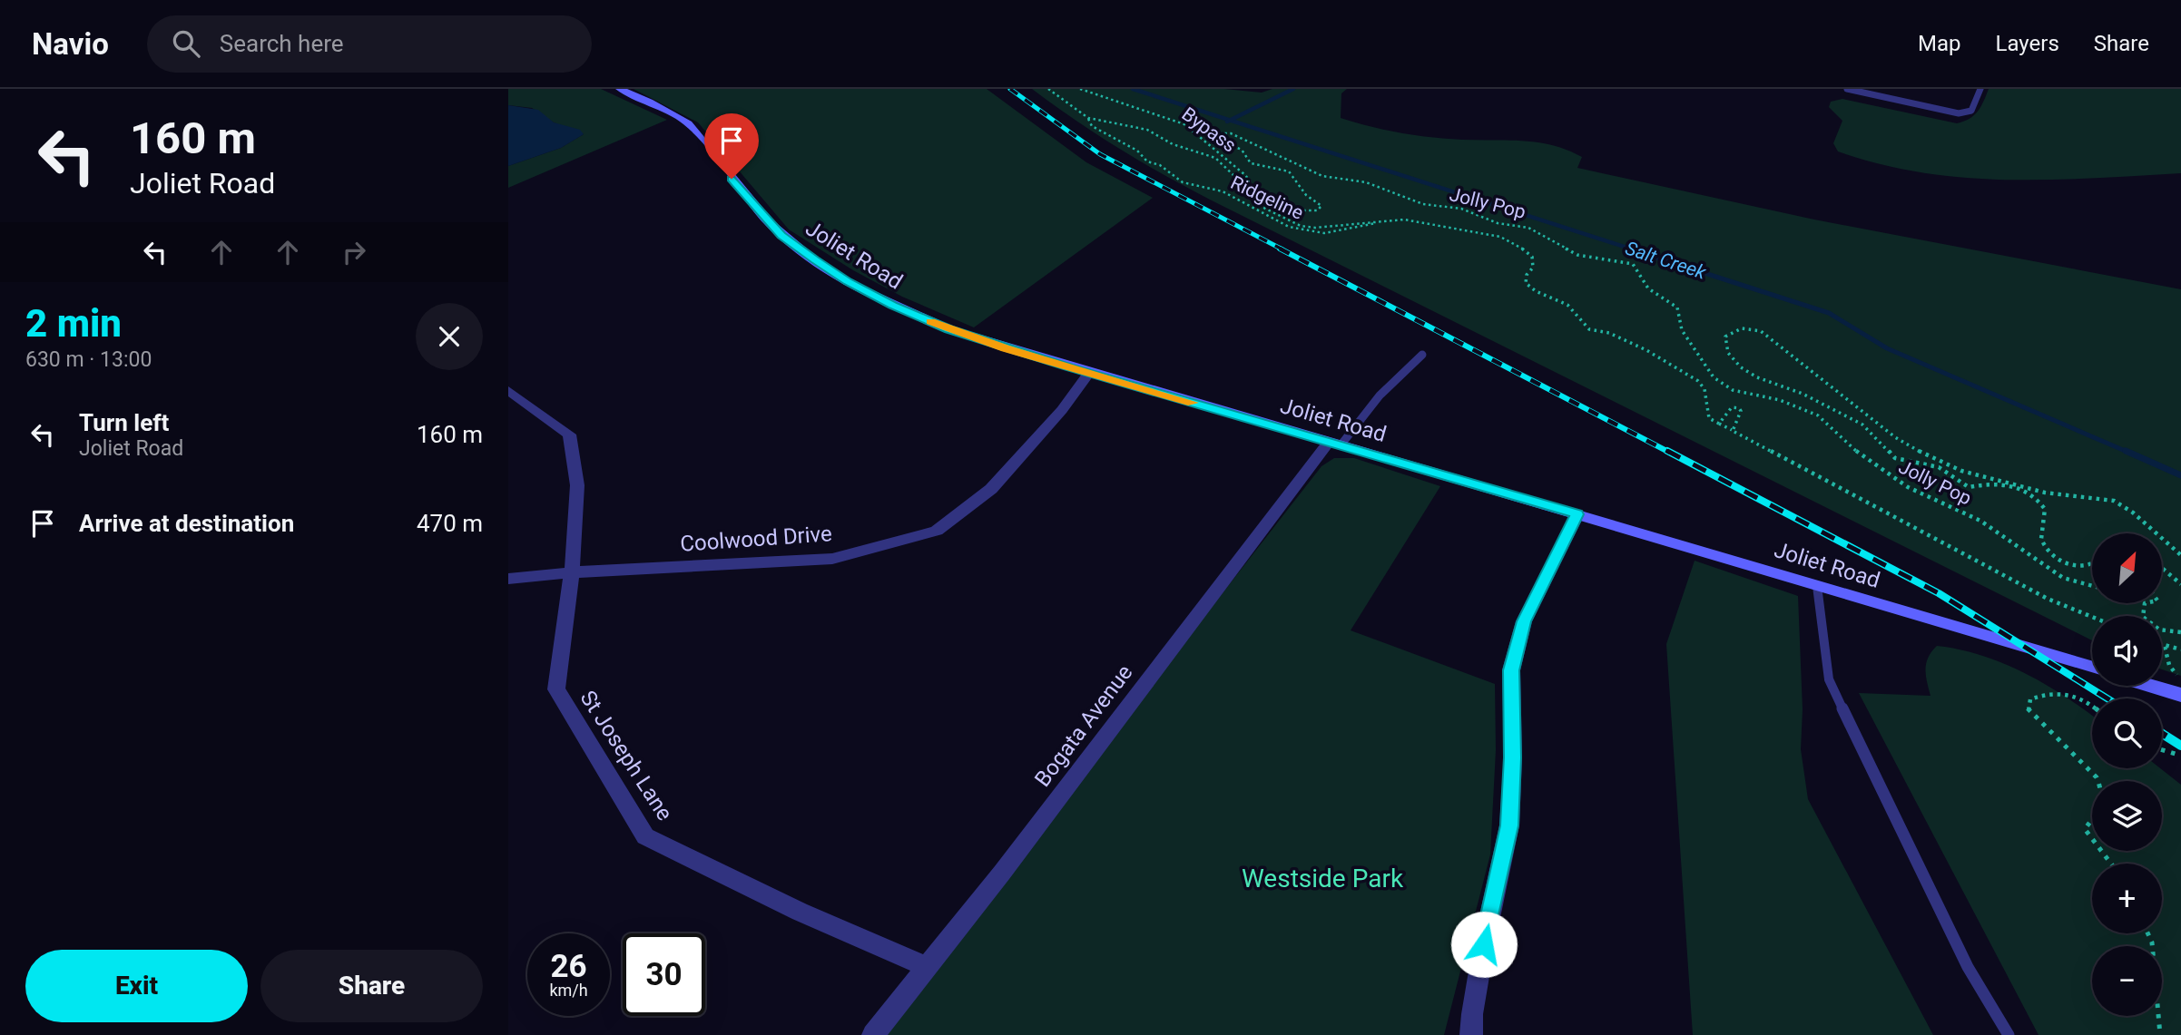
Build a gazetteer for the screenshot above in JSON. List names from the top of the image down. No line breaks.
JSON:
{"streets":{"main road":["Joliet Road"],"street":["Coolwood Drive","Bogata Avenue","St Joseph Lane"],"path":["Bypass","Ridgeline","Jolly Pop"]},"crossings":[["Bypass","Jolly Pop"],["Ridgeline","Jolly Pop"],["Joliet Road","Coolwood Drive"],["Joliet Road","Bogata Avenue"],["Coolwood Drive","St Joseph Lane"],["Bogata Avenue","St Joseph Lane"]],"water":["Salt Creek"],"parks":["Westside Park"],"north":"top right","page":{"header":"Navio","search":"Search here","nav":["Map","Layers","Share"],"turn":["160 m","Joliet Road"],"heading":["2 min","630 m · 13:00"],"list":[{"name":"Turn left","note":"Joliet Road","value":"160 m"},{"name":"Arrive at destination","value":"470 m"}],"map_buttons":["+","−"],"speed":"26 km/h","limit":"30","buttons":["Exit","Share"]}}
